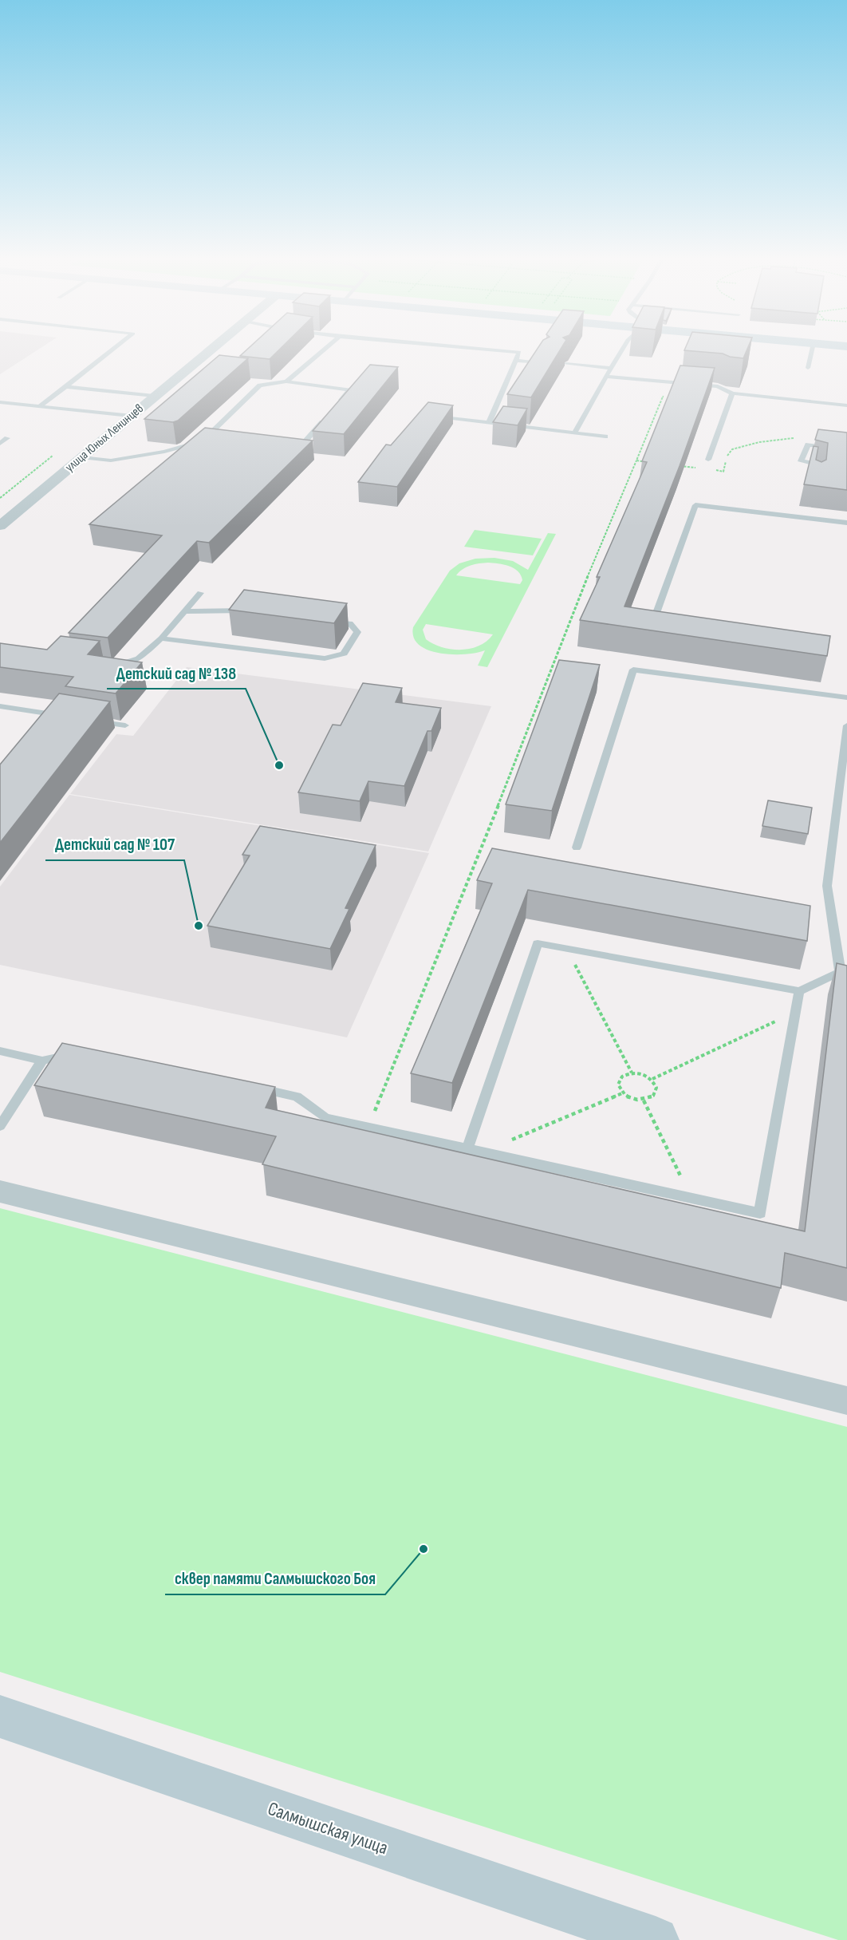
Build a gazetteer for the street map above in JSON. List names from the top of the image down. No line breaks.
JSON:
{"streets":{"street":["улица Юных Ленинцев","Салмышская улица"]},"places":["Детский сад № 138","Детский сад № 107","сквер памяти Салмышского Боя"]}
